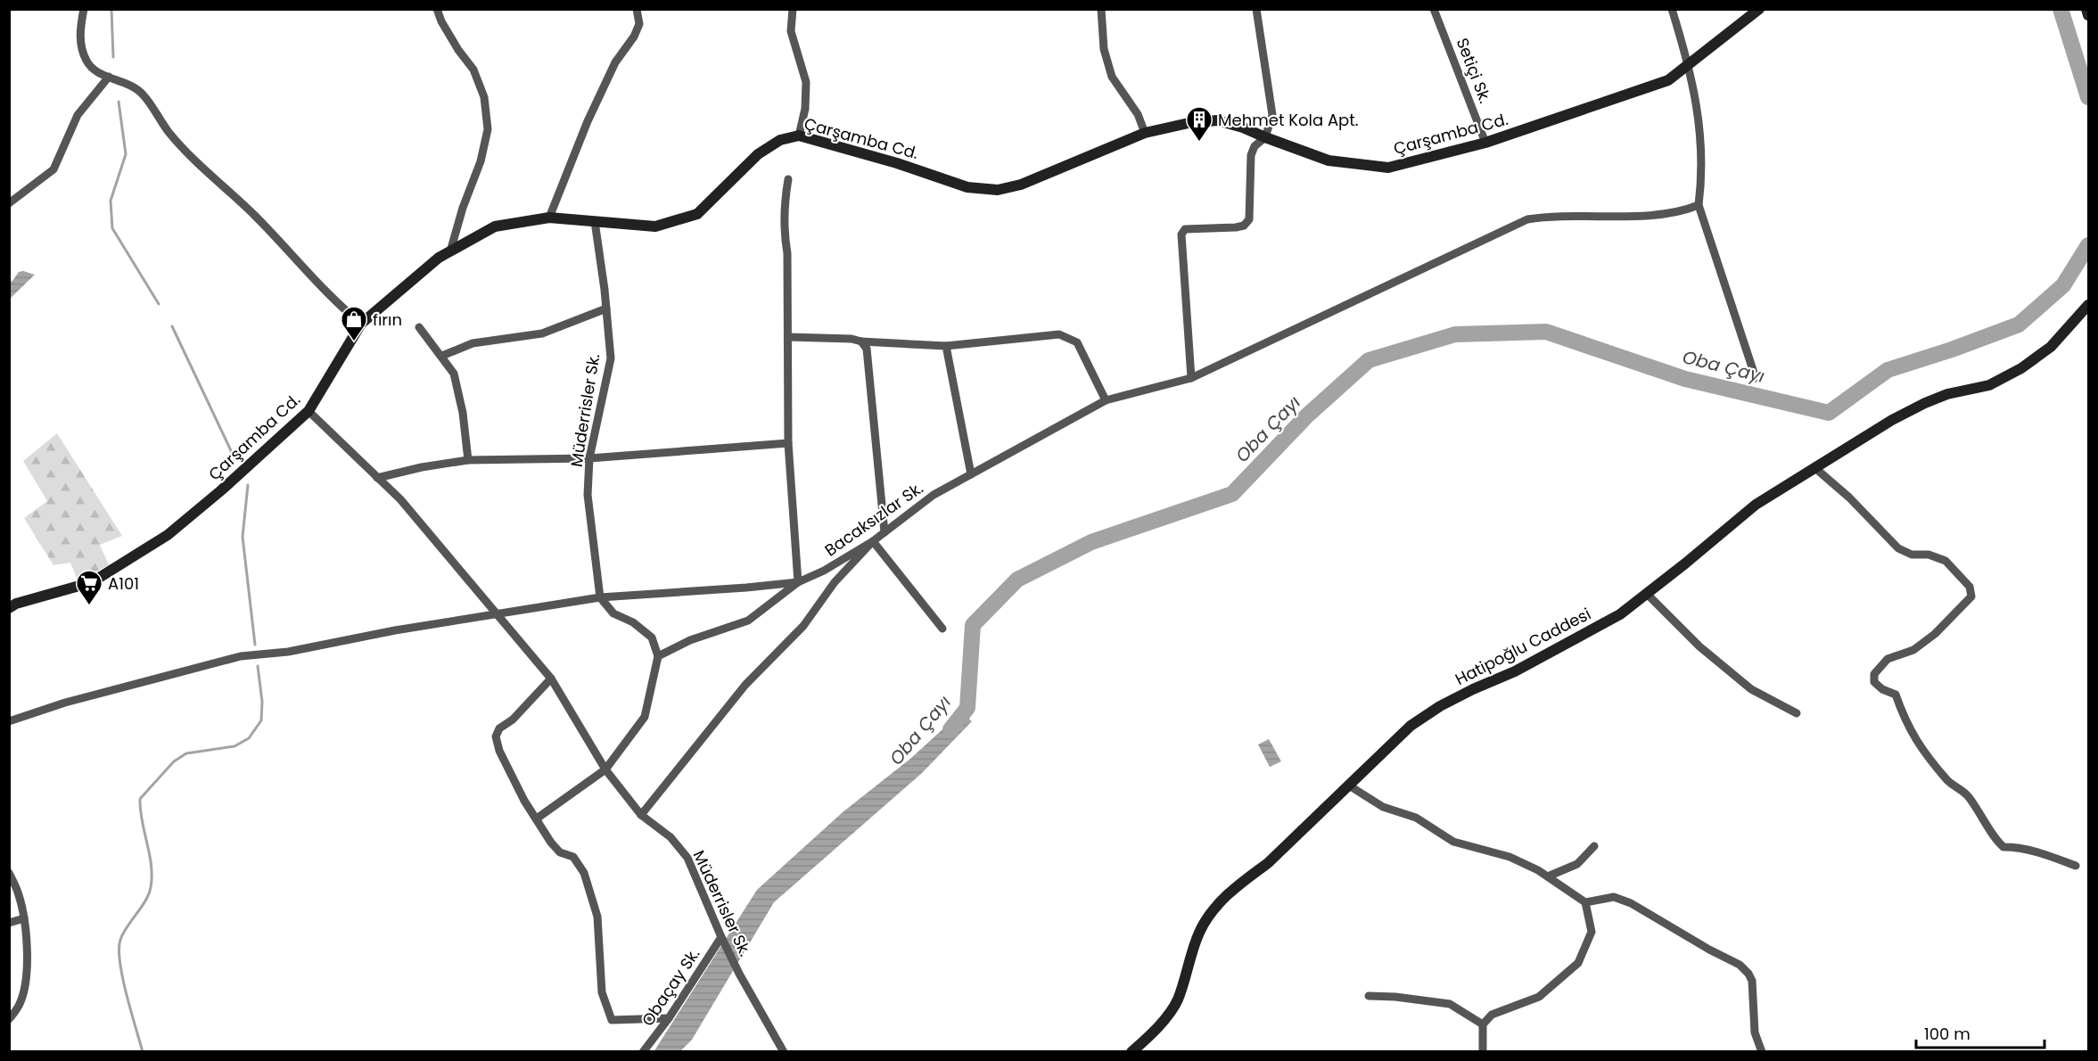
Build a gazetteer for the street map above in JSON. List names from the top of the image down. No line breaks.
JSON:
{"streets":{"street":["Setiçi Sk.","Çarşamba Cd.","Müderrisler Sk.","Bacaksızlar Sk.","Hatipoğlu Caddesi","Obaçay Sk."]},"crossings":[["Setiçi Sk.","Çarşamba Cd."],["Çarşamba Cd.","Müderrisler Sk."],["Müderrisler Sk.","Obaçay Sk."]],"water":["Oba Çayı"],"places":{"building":["Mehmet Kola Apt."],"shop":["fırın"],"supermarket":["A101"]},"scale_bar":"100 m"}
